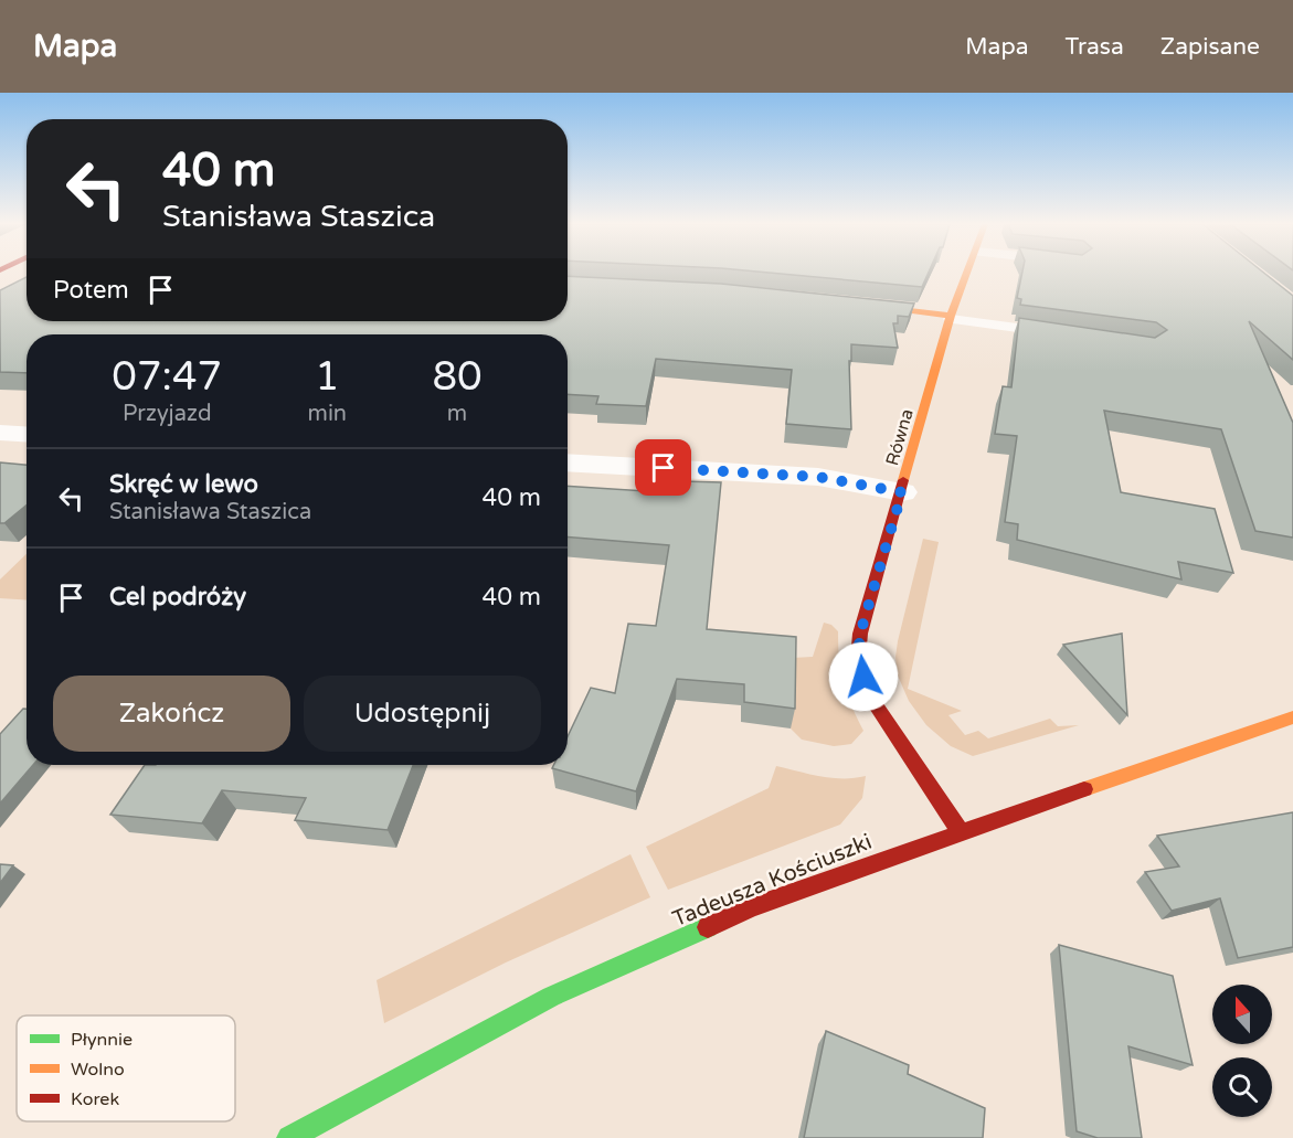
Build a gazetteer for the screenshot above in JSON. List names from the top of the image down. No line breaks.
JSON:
{"streets":{"street":["Równa","Tadeusza Kościuszki"]},"crossings":[["Równa","Tadeusza Kościuszki"]],"legend":["Płynnie","Wolno","Korek"],"north":"top","page":{"header":"Mapa","nav":["Mapa","Trasa","Zapisane"],"turn":["40 m","Stanisława Staszica"],"then":"Potem","eta":["07:47","Przyjazd","1","min","80","m"],"list":[{"name":"Skręć w lewo","note":"Stanisława Staszica","value":"40 m"},{"name":"Cel podróży","value":"40 m"}],"buttons":["Zakończ","Udostępnij"]}}
